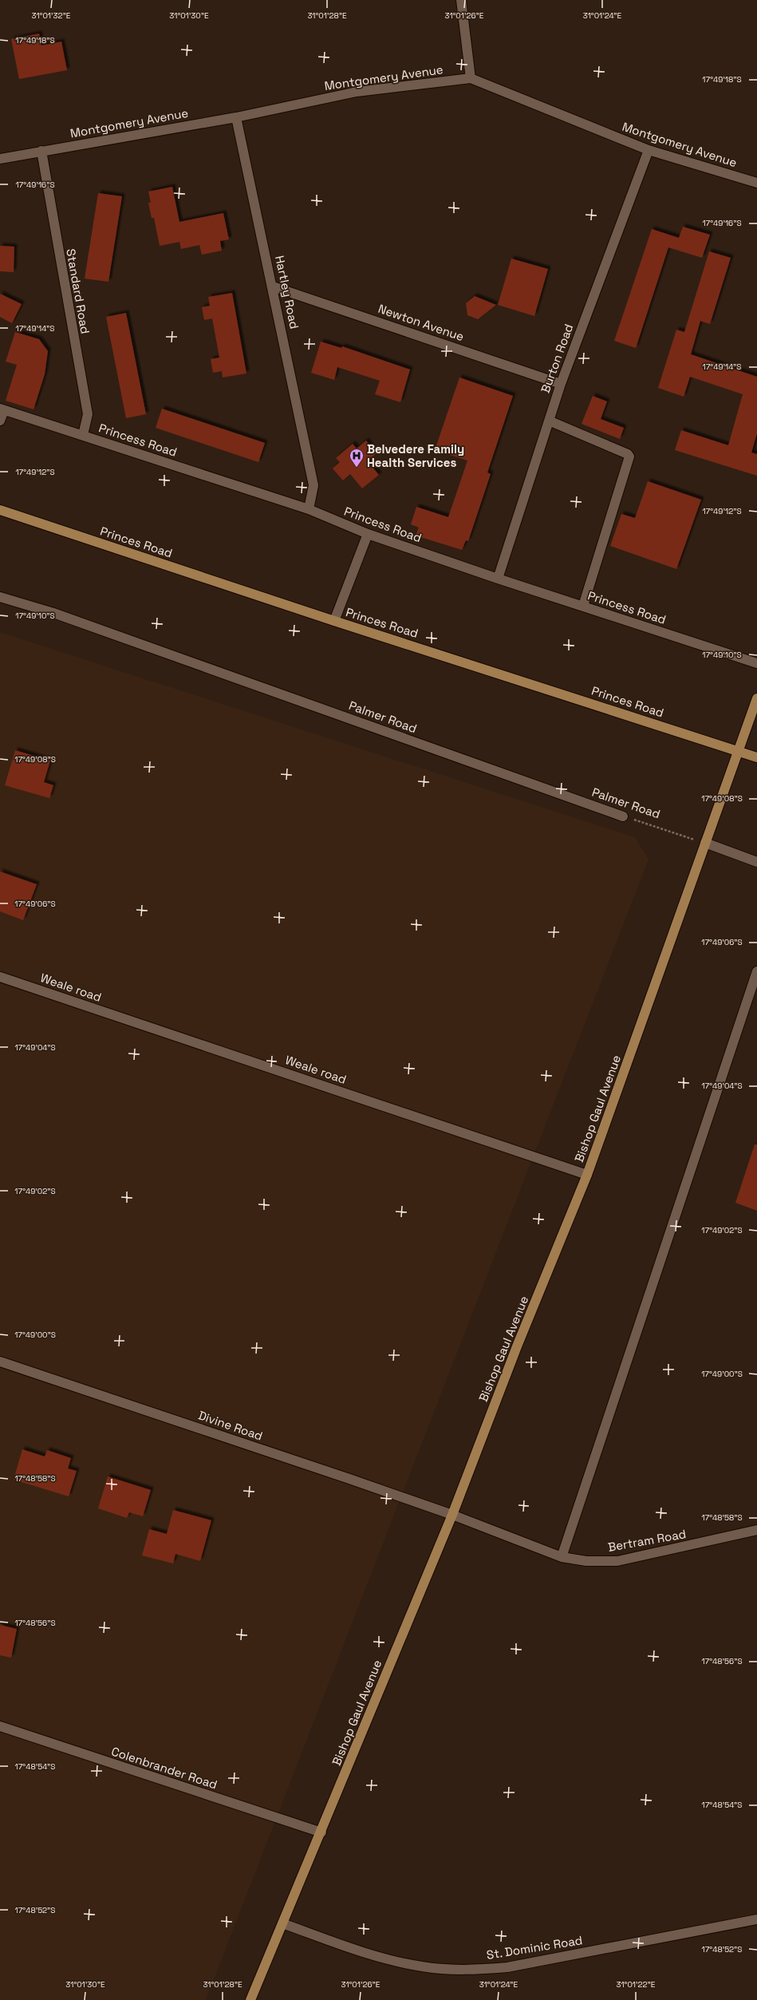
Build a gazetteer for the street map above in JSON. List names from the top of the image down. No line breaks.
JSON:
{"streets":{"main road":["Princes Road","Bishop Gaul Avenue"],"street":["Montgomery Avenue","Standard Road","Hartley Road","Newton Avenue","Burton Road","Princess Road","Palmer Road","Weale road","Divine Road","Bertram Road","Colenbrander Road","St. Dominic Road"]},"crossings":[["Montgomery Avenue","Standard Road"],["Montgomery Avenue","Hartley Road"],["Montgomery Avenue","Burton Road"],["Standard Road","Princess Road"],["Hartley Road","Newton Avenue"],["Hartley Road","Princess Road"],["Newton Avenue","Burton Road"],["Burton Road","Princess Road"],["Princes Road","Bishop Gaul Avenue"],["Palmer Road","Bishop Gaul Avenue"],["Weale road","Bishop Gaul Avenue"],["Bishop Gaul Avenue","Divine Road"],["Bishop Gaul Avenue","Bertram Road"],["Bishop Gaul Avenue","Colenbrander Road"],["Bishop Gaul Avenue","St. Dominic Road"],["Divine Road","Bertram Road"]],"places":{"hospital":["Belvedere Family Health Services"]},"coordinates":["31°01'32\"E","31°01'30\"E","31°01'28\"E","31°01'26\"E","31°01'24\"E","17°49'18\"S","17°49'16\"S","17°49'14\"S","17°49'12\"S","17°49'10\"S","17°49'08\"S","17°49'06\"S","17°49'04\"S","17°49'02\"S","17°49'00\"S","17°48'58\"S","17°48'56\"S","17°48'54\"S","17°48'52\"S","31°01'22\"E"]}
